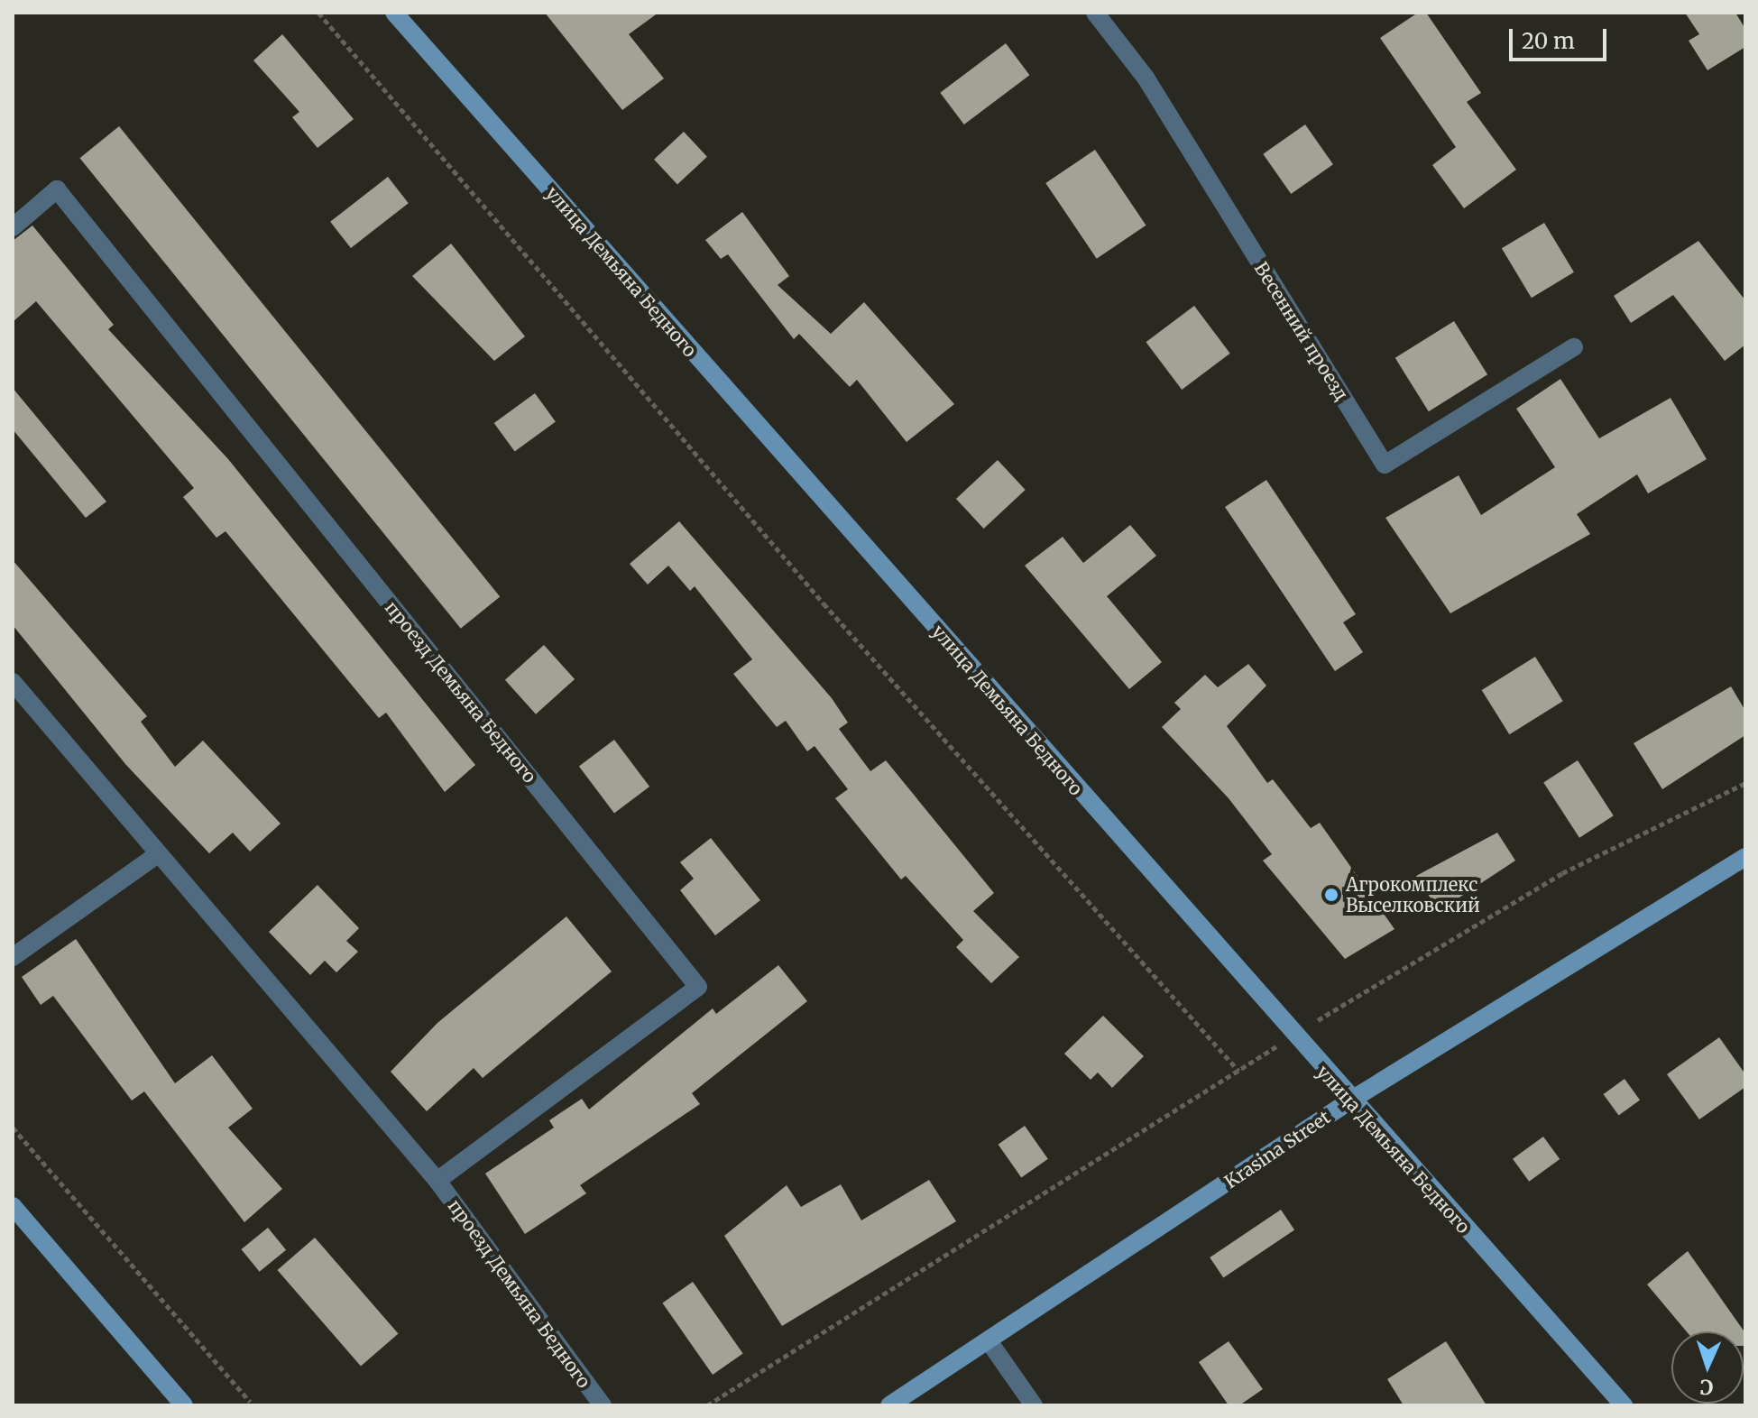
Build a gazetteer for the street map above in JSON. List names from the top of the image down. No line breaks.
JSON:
{"streets":{"street":["улица Демьяна Бедного","Весенний проезд","проезд Демьяна Бедного","Krasina Street"]},"crossings":[["улица Демьяна Бедного","Krasina Street"]],"places":["Агрокомплекс Выселковский"],"scale_bar":"20 m","north":"bottom"}
